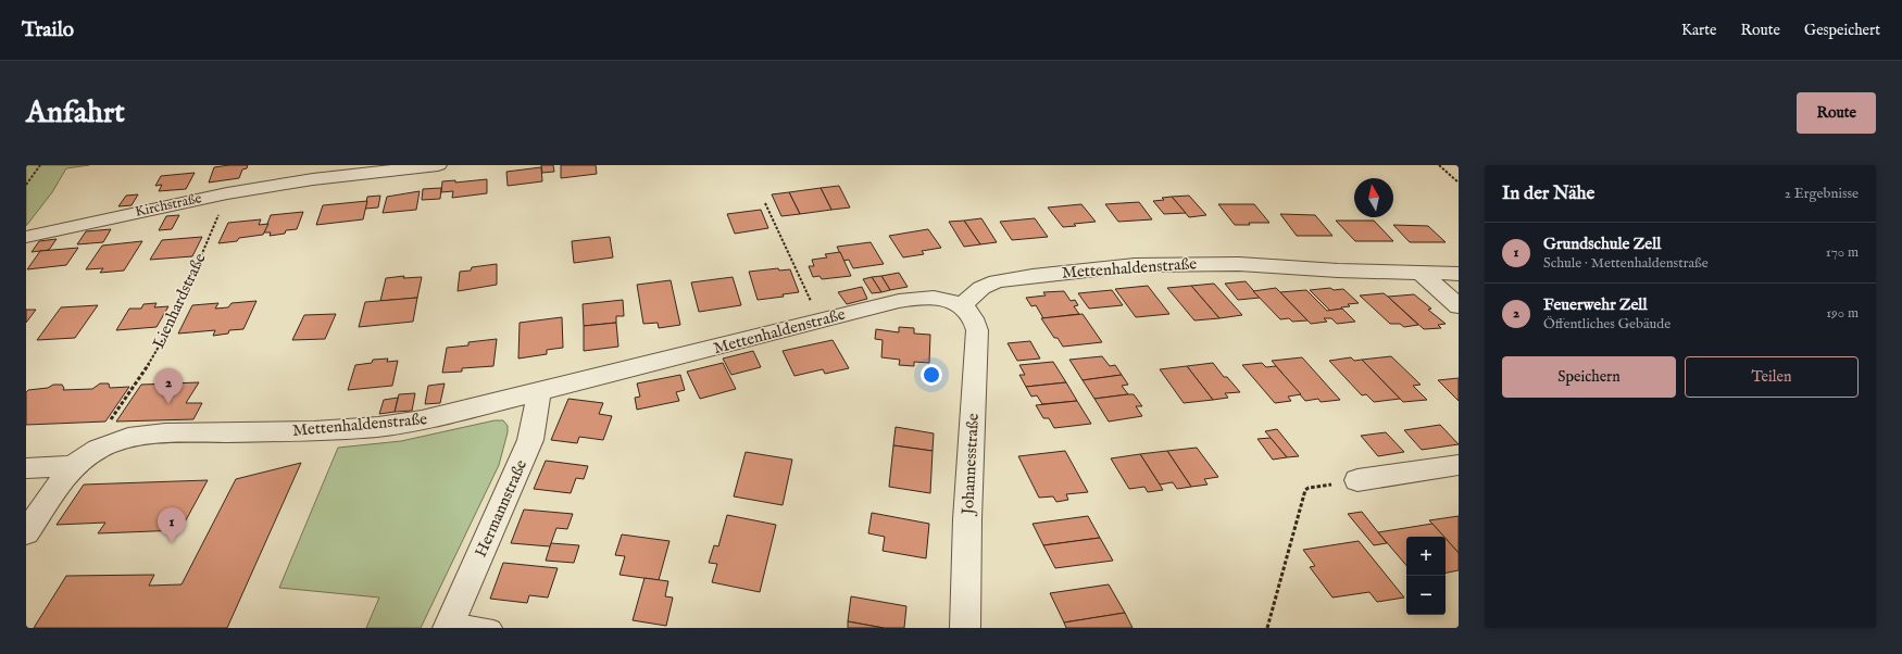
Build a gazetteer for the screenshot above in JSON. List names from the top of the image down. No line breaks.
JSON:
{"streets":{"street":["Kirchstraße","Mettenhaldenstraße","Johannesstraße","Hermannstraße"],"path":["Lienhardstraße"]},"crossings":[["Kirchstraße","Lienhardstraße"],["Mettenhaldenstraße","Johannesstraße"],["Mettenhaldenstraße","Hermannstraße"]],"north":"top","page":{"header":"Trailo","nav":["Karte","Route","Gespeichert"],"buttons":["Route",["Speichern","Teilen"]],"title":"Anfahrt","heading":["In der Nähe","2 Ergebnisse"],"list":[{"mark":"1","name":"Grundschule Zell","note":"Schule · Mettenhaldenstraße","value":"170 m"},{"mark":"2","name":"Feuerwehr Zell","note":"Öffentliches Gebäude","value":"190 m"}],"pins":["2","1"],"map_buttons":["+","−"]}}
